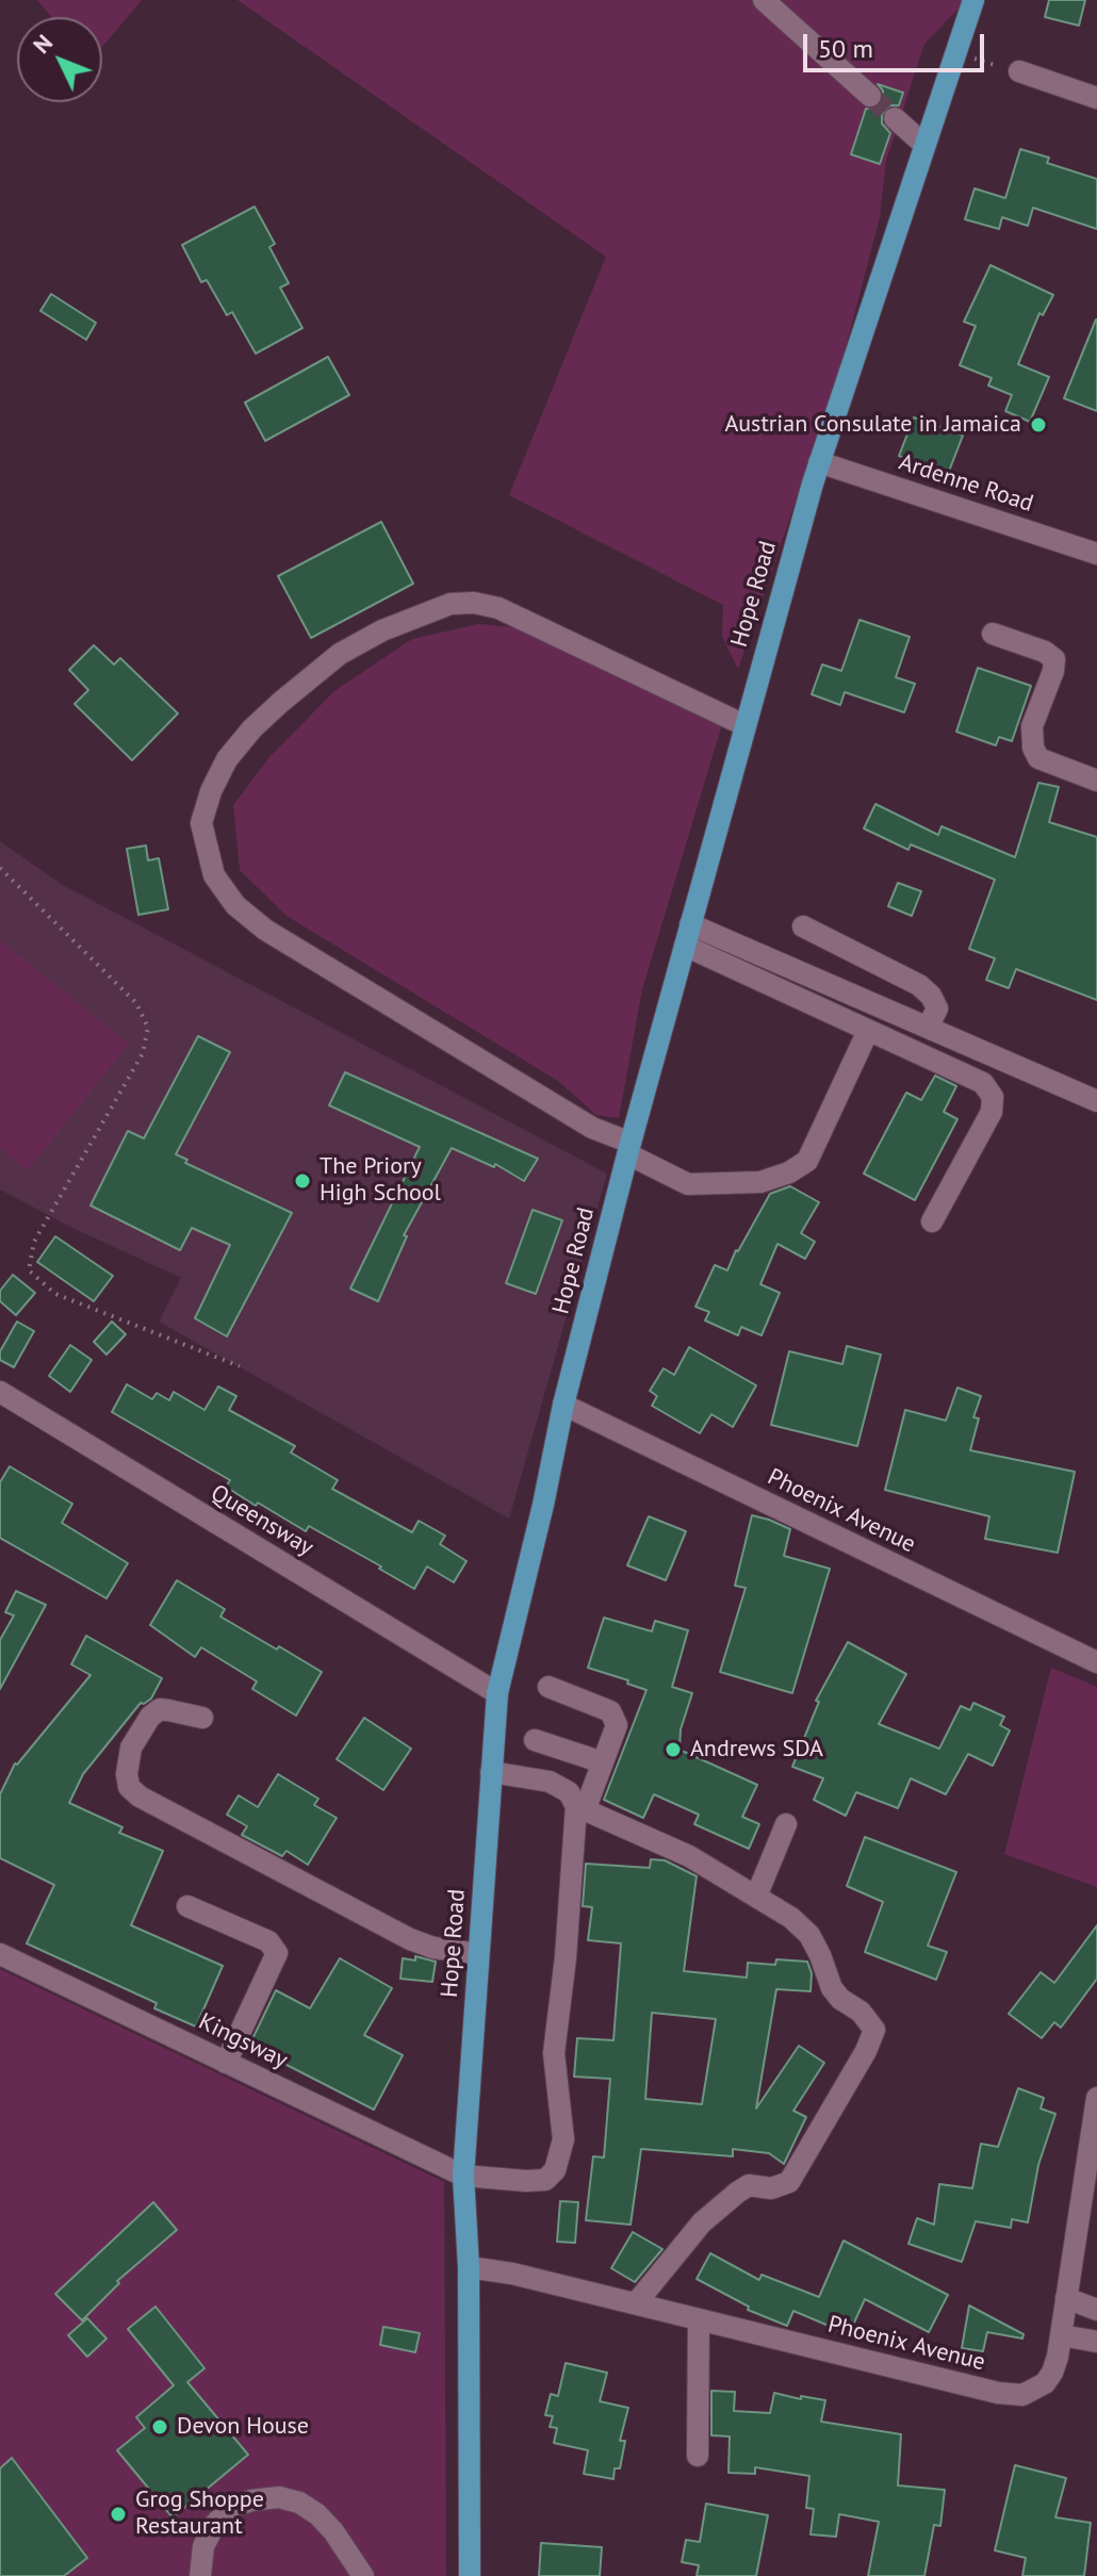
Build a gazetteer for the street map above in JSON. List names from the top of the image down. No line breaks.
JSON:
{"streets":{"main road":["Hope Road"],"street":["Ardenne Road","Phoenix Avenue","Queensway","Kingsway"]},"crossings":[["Ardenne Road","Hope Road"],["Hope Road","Phoenix Avenue"],["Hope Road","Queensway"],["Hope Road","Kingsway"]],"places":["Austrian Consulate in Jamaica","The Priory High School","Andrews SDA","Devon House","Grog Shoppe Restaurant"],"scale_bar":"50 m","north":"top left"}
